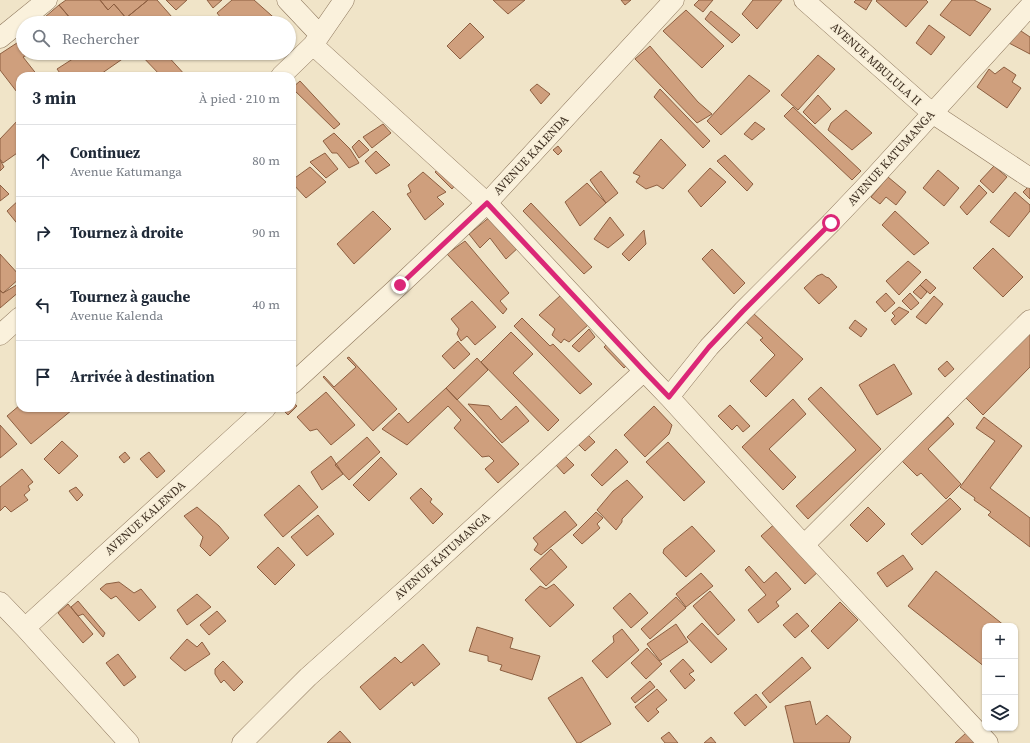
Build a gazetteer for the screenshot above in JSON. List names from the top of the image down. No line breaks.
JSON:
{"streets":{"street":["AVENUE MBULULA II","AVENUE KALENDA","AVENUE KATUMANGA"]},"crossings":[["AVENUE MBULULA II","AVENUE KATUMANGA"]],"page":{"search":"Rechercher","heading":["3 min","À pied · 210 m"],"list":[["Continuez","Avenue Katumanga","80 m"],["Tournez à droite","90 m"],["Tournez à gauche","Avenue Kalenda","40 m"],"Arrivée à destination"],"map_buttons":["+","−"]}}
